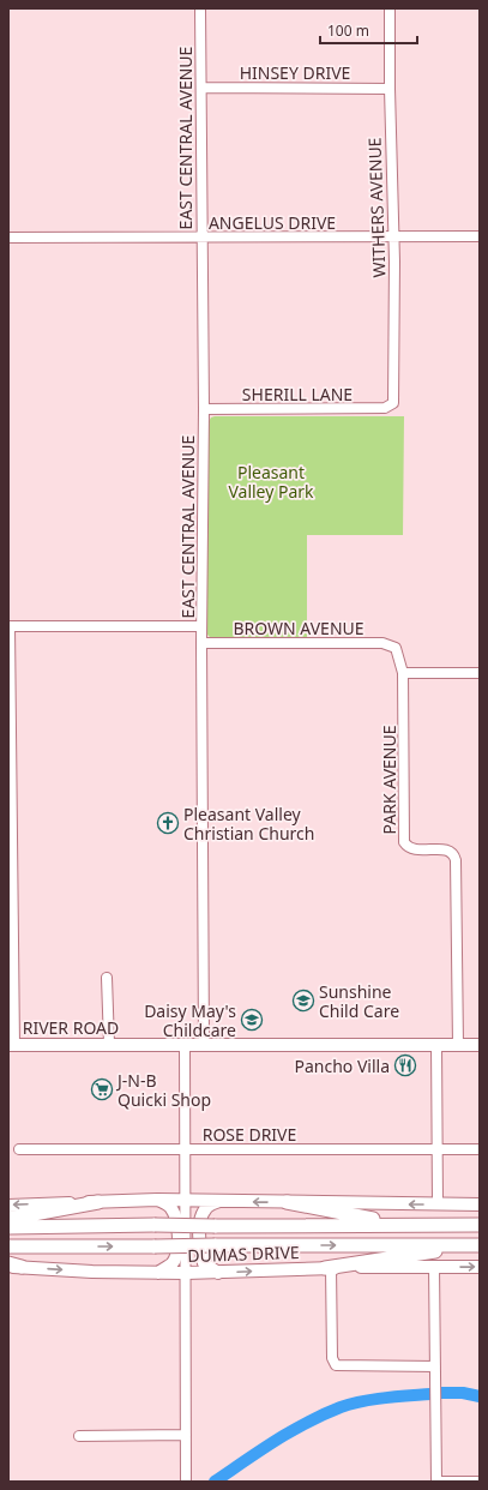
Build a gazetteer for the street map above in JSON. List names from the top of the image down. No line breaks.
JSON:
{"streets":{"main road":["RIVER ROAD","DUMAS DRIVE"],"street":["HINSEY DRIVE","EAST CENTRAL AVENUE","WITHERS AVENUE","ANGELUS DRIVE","SHERILL LANE","BROWN AVENUE","PARK AVENUE","ROSE DRIVE"]},"crossings":[["HINSEY DRIVE","EAST CENTRAL AVENUE"],["HINSEY DRIVE","WITHERS AVENUE"],["EAST CENTRAL AVENUE","ANGELUS DRIVE"],["EAST CENTRAL AVENUE","SHERILL LANE"],["EAST CENTRAL AVENUE","BROWN AVENUE"],["EAST CENTRAL AVENUE","RIVER ROAD"],["WITHERS AVENUE","ANGELUS DRIVE"],["WITHERS AVENUE","SHERILL LANE"],["BROWN AVENUE","PARK AVENUE"],["PARK AVENUE","RIVER ROAD"]],"parks":["Pleasant Valley Park"],"places":{"church":["Pleasant Valley Christian Church"],"school or university":["Sunshine Child Care","Daisy May's Childcare"],"restaurant":["Pancho Villa"],"supermarket":["J-N-B Quicki Shop"]},"scale_bar":"100 m"}
